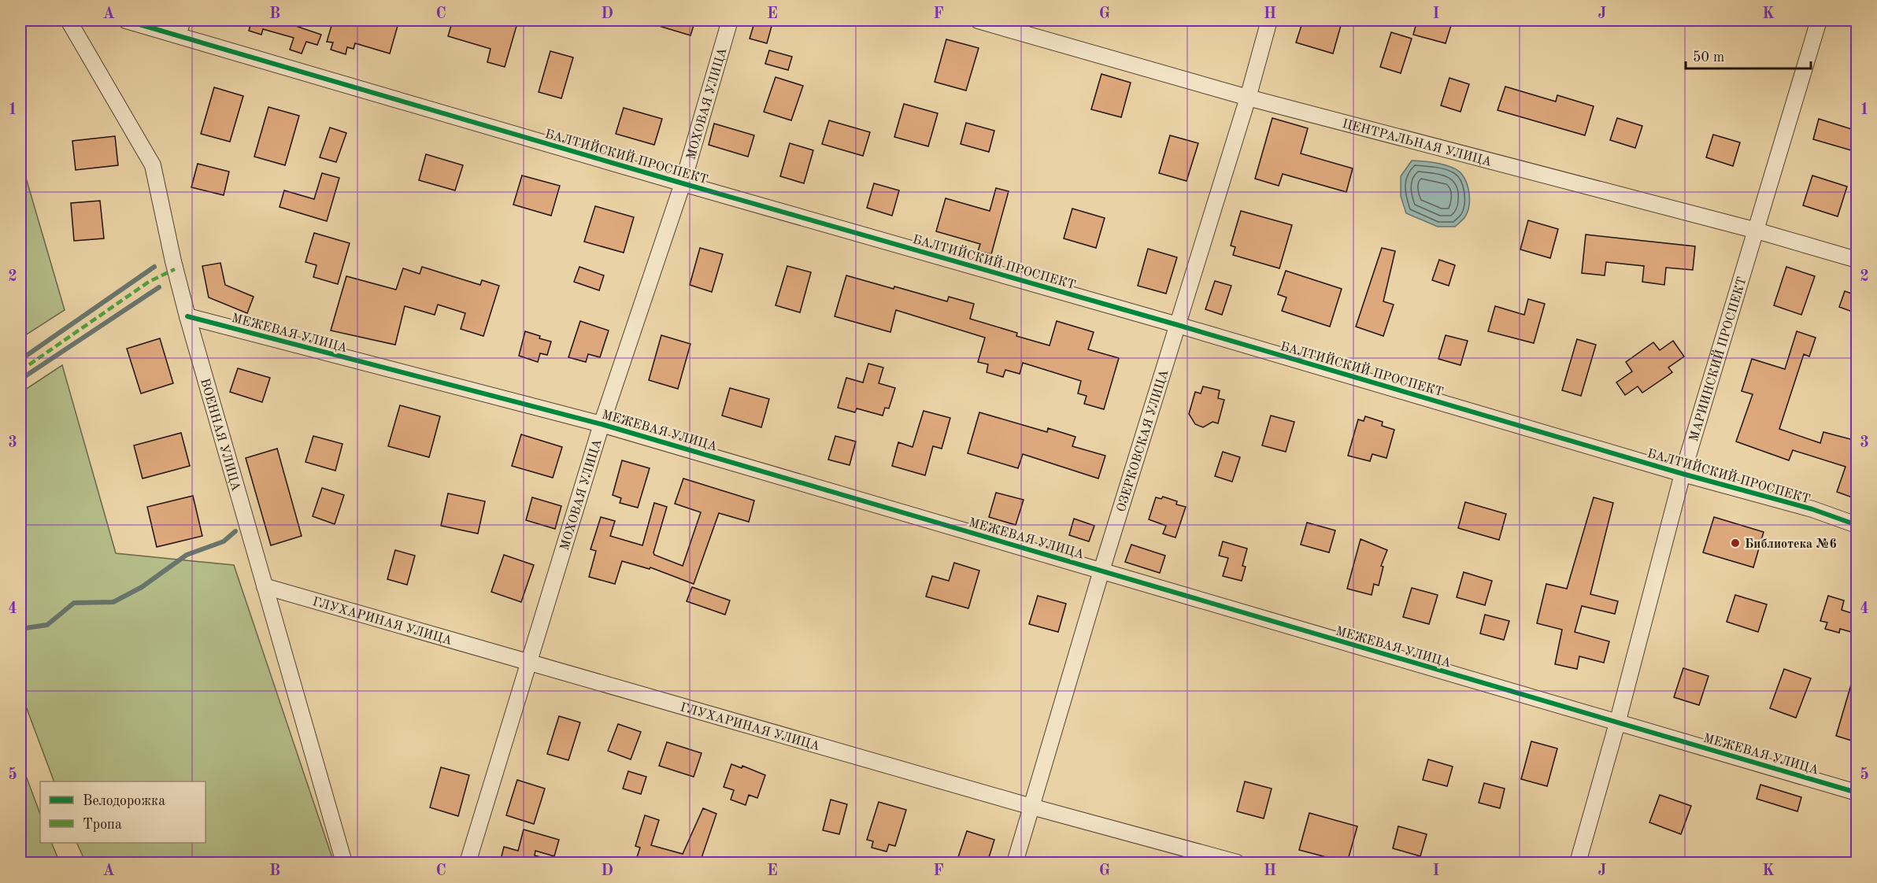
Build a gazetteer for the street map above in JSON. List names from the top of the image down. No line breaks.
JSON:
{"streets":{"street":["МОХОВАЯ УЛИЦА","ЦЕНТРАЛЬНАЯ УЛИЦА","БАЛТИЙСКИЙ ПРОСПЕКТ","МЕЖЕВАЯ УЛИЦА","МАРИИНСКИЙ ПРОСПЕКТ","ВОЕННАЯ УЛИЦА","ОЗЕРКОВСКАЯ УЛИЦА","ГЛУХАРИНАЯ УЛИЦА"]},"crossings":[["МОХОВАЯ УЛИЦА","БАЛТИЙСКИЙ ПРОСПЕКТ"],["МОХОВАЯ УЛИЦА","МЕЖЕВАЯ УЛИЦА"],["МОХОВАЯ УЛИЦА","ГЛУХАРИНАЯ УЛИЦА"],["ЦЕНТРАЛЬНАЯ УЛИЦА","МАРИИНСКИЙ ПРОСПЕКТ"],["ЦЕНТРАЛЬНАЯ УЛИЦА","ОЗЕРКОВСКАЯ УЛИЦА"],["БАЛТИЙСКИЙ ПРОСПЕКТ","МАРИИНСКИЙ ПРОСПЕКТ"],["БАЛТИЙСКИЙ ПРОСПЕКТ","ОЗЕРКОВСКАЯ УЛИЦА"],["МЕЖЕВАЯ УЛИЦА","МАРИИНСКИЙ ПРОСПЕКТ"],["МЕЖЕВАЯ УЛИЦА","ВОЕННАЯ УЛИЦА"],["МЕЖЕВАЯ УЛИЦА","ОЗЕРКОВСКАЯ УЛИЦА"],["ВОЕННАЯ УЛИЦА","ГЛУХАРИНАЯ УЛИЦА"],["ОЗЕРКОВСКАЯ УЛИЦА","ГЛУХАРИНАЯ УЛИЦА"]],"places":["Библиотека №6"],"legend":["Велодорожка","Тропа"],"scale_bar":"50 m","grid":{"columns":["A","B","C","D","E","F","G","H","I","J","K"],"rows":["1","2","3","4","5"]}}
